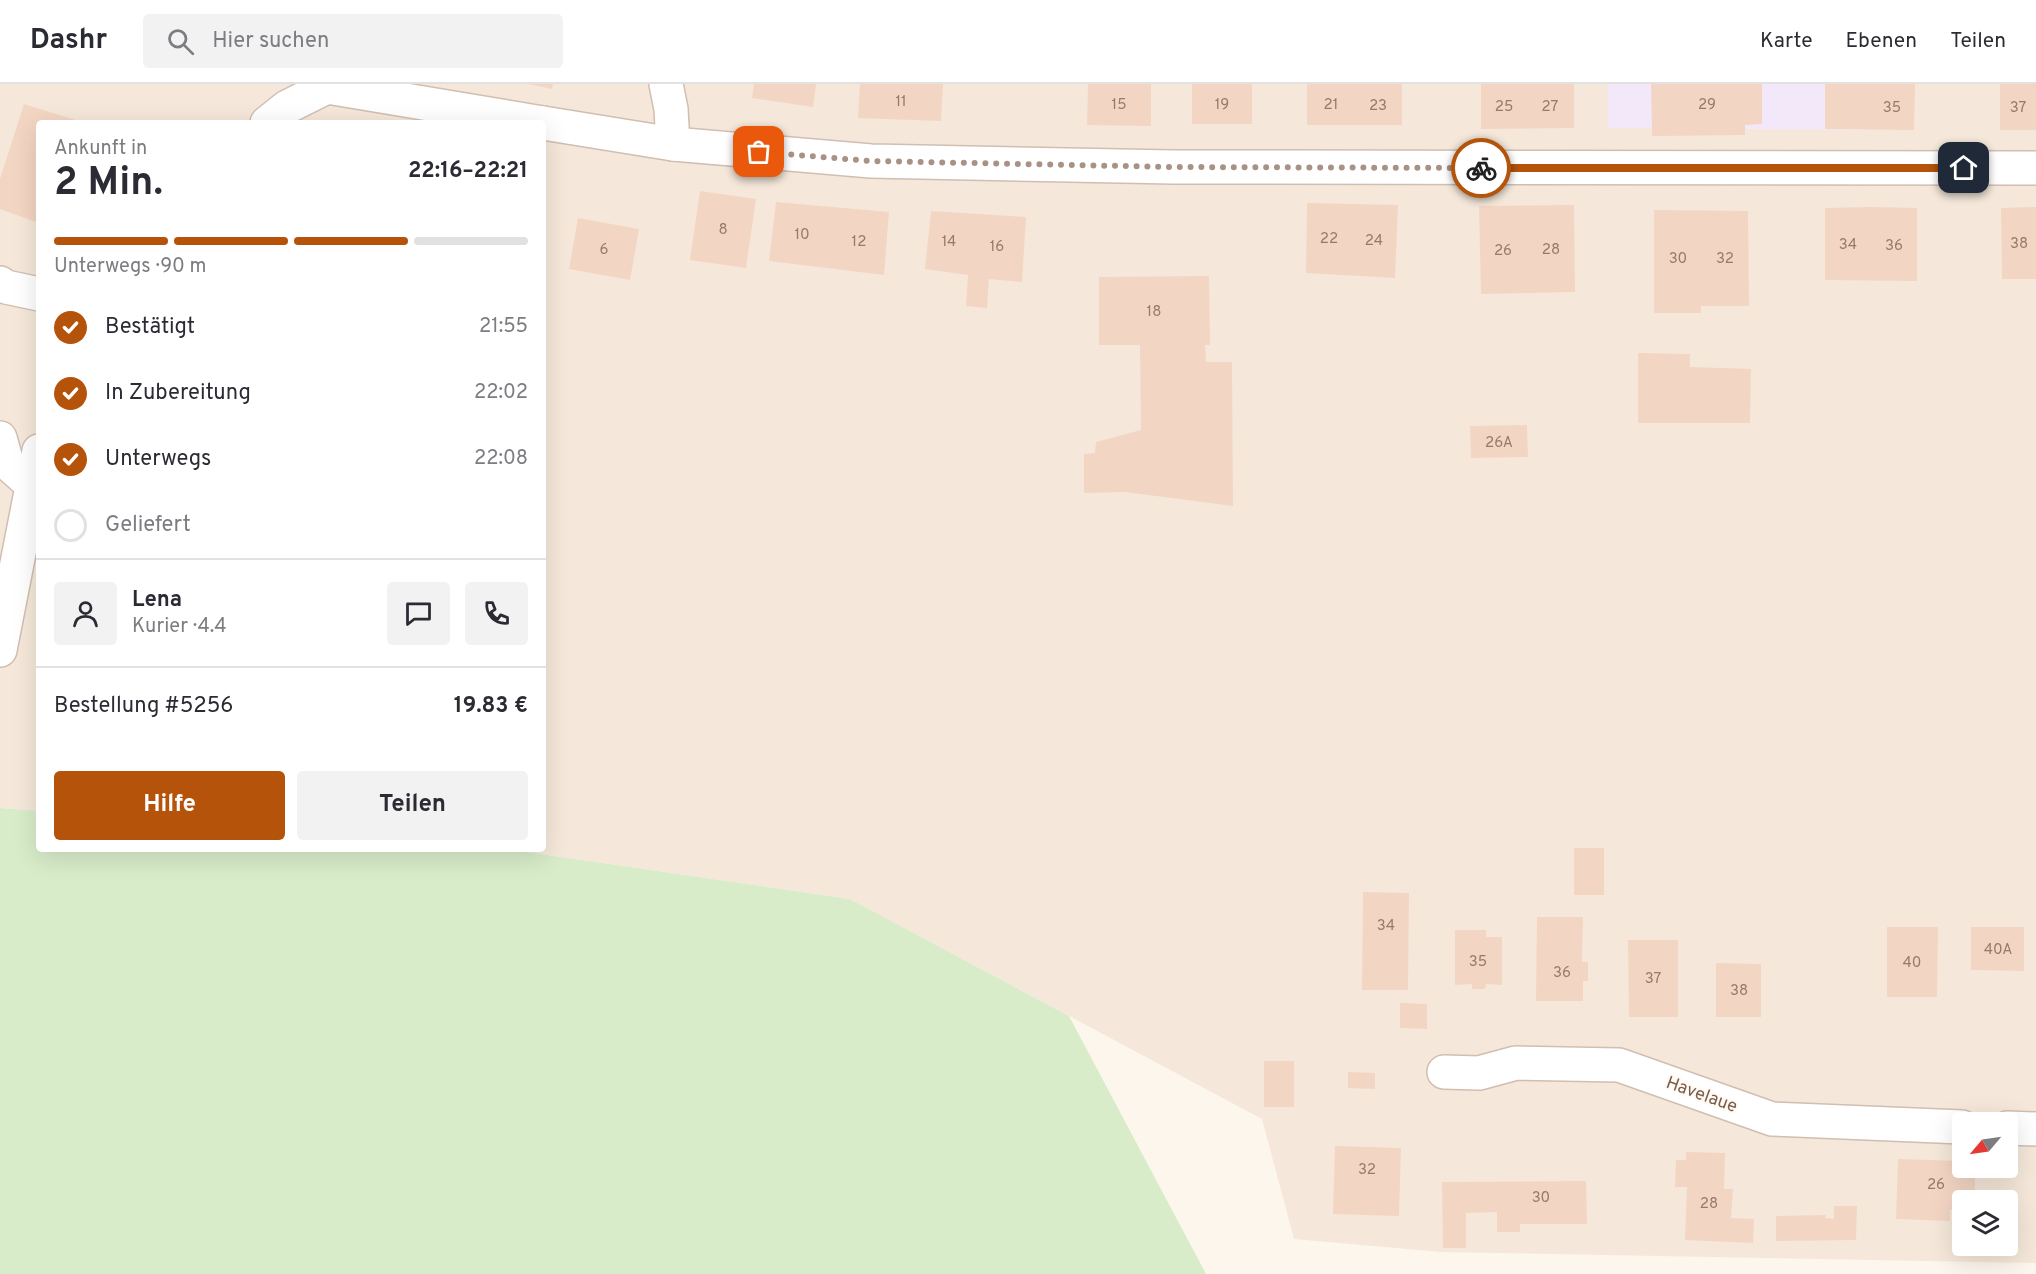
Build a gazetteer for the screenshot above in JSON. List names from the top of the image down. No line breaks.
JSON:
{"streets":{"street":["Havelaue"]},"house_numbers":["11","15","19","21","29","23","25","27","35","37","8","10","22","24","12","14","38","34","36","16","6","28","26","30","32","18","26A","34","40A","35","40","36","37","38","32","26","30","28"],"north":"bottom left","page":{"header":"Dashr","search":"Hier suchen","nav":["Karte","Ebenen","Teilen"],"heading":["2 Min.","Ankunft in","22:16–22:21"],"panel":["Lena","Kurier · 4.4","Bestellung #5256","19.83 €"],"bar":"Unterwegs · 90 m","list":[["Bestätigt","21:55"],["In Zubereitung","22:02"],["Unterwegs","22:08"],"Geliefert"],"buttons":["Hilfe","Teilen"]}}
